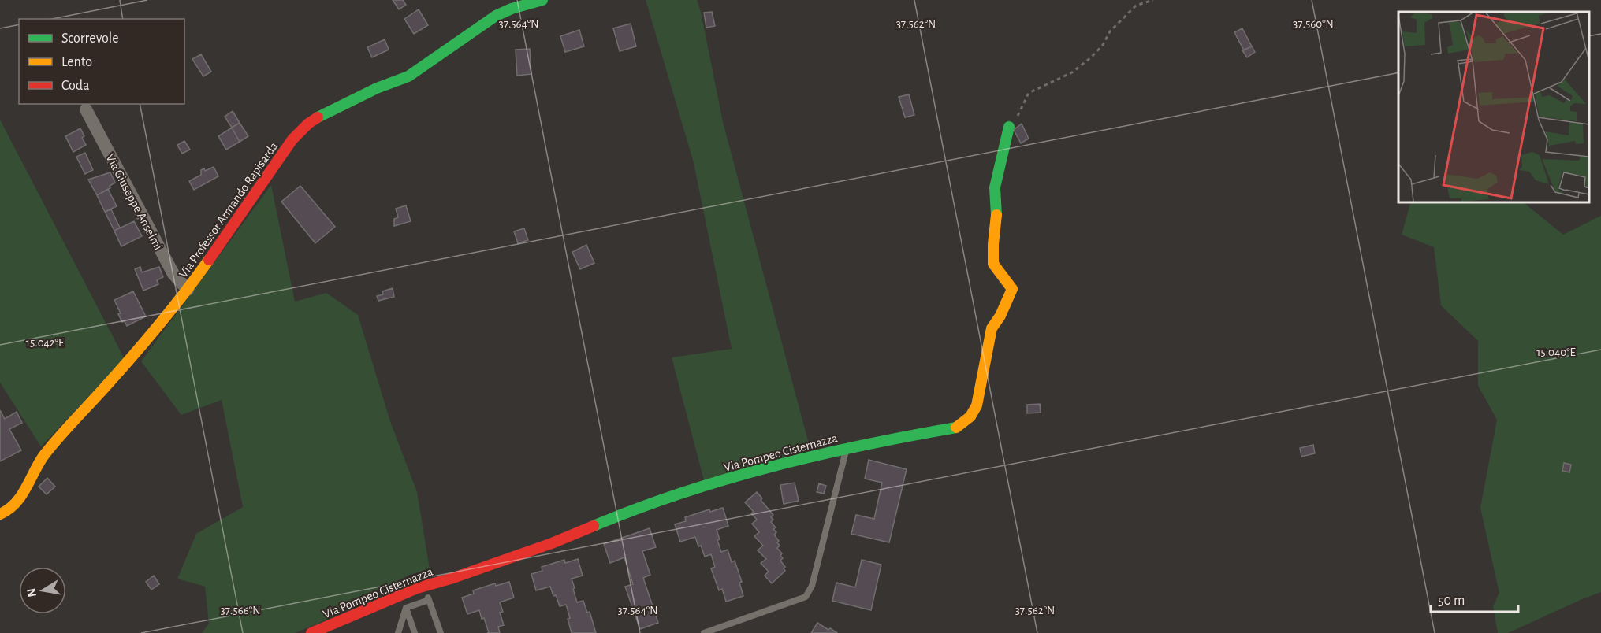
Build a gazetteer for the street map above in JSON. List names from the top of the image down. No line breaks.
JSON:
{"streets":{"street":["Via Giuseppe Anselmi","Via Professor Armando Rapisarda","Via Pompeo Cisternazza"]},"crossings":[["Via Giuseppe Anselmi","Via Professor Armando Rapisarda"]],"legend":["Scorrevole","Lento","Coda"],"scale_bar":"50 m","north":"left","coordinates":["37.564°N","37.562°N","37.560°N","15.042°E","15.040°E","37.566°N"]}
